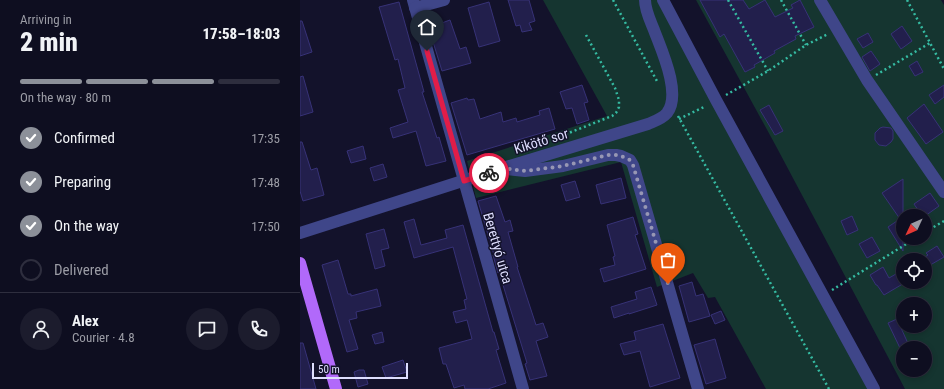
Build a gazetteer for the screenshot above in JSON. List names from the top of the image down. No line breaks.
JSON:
{"streets":{"street":["Kikötő sor","Berettyó utca"]},"crossings":[["Kikötő sor","Berettyó utca"]],"scale_bar":"50 m","north":"bottom left","page":{"heading":["2 min","Arriving in","17:58–18:03"],"panel":["Alex","Courier · 4.8"],"bar":"On the way · 80 m","list":[["Confirmed","17:35"],["Preparing","17:48"],["On the way","17:50"],"Delivered"],"map_buttons":["+","−"],"scale":"50 m"}}
